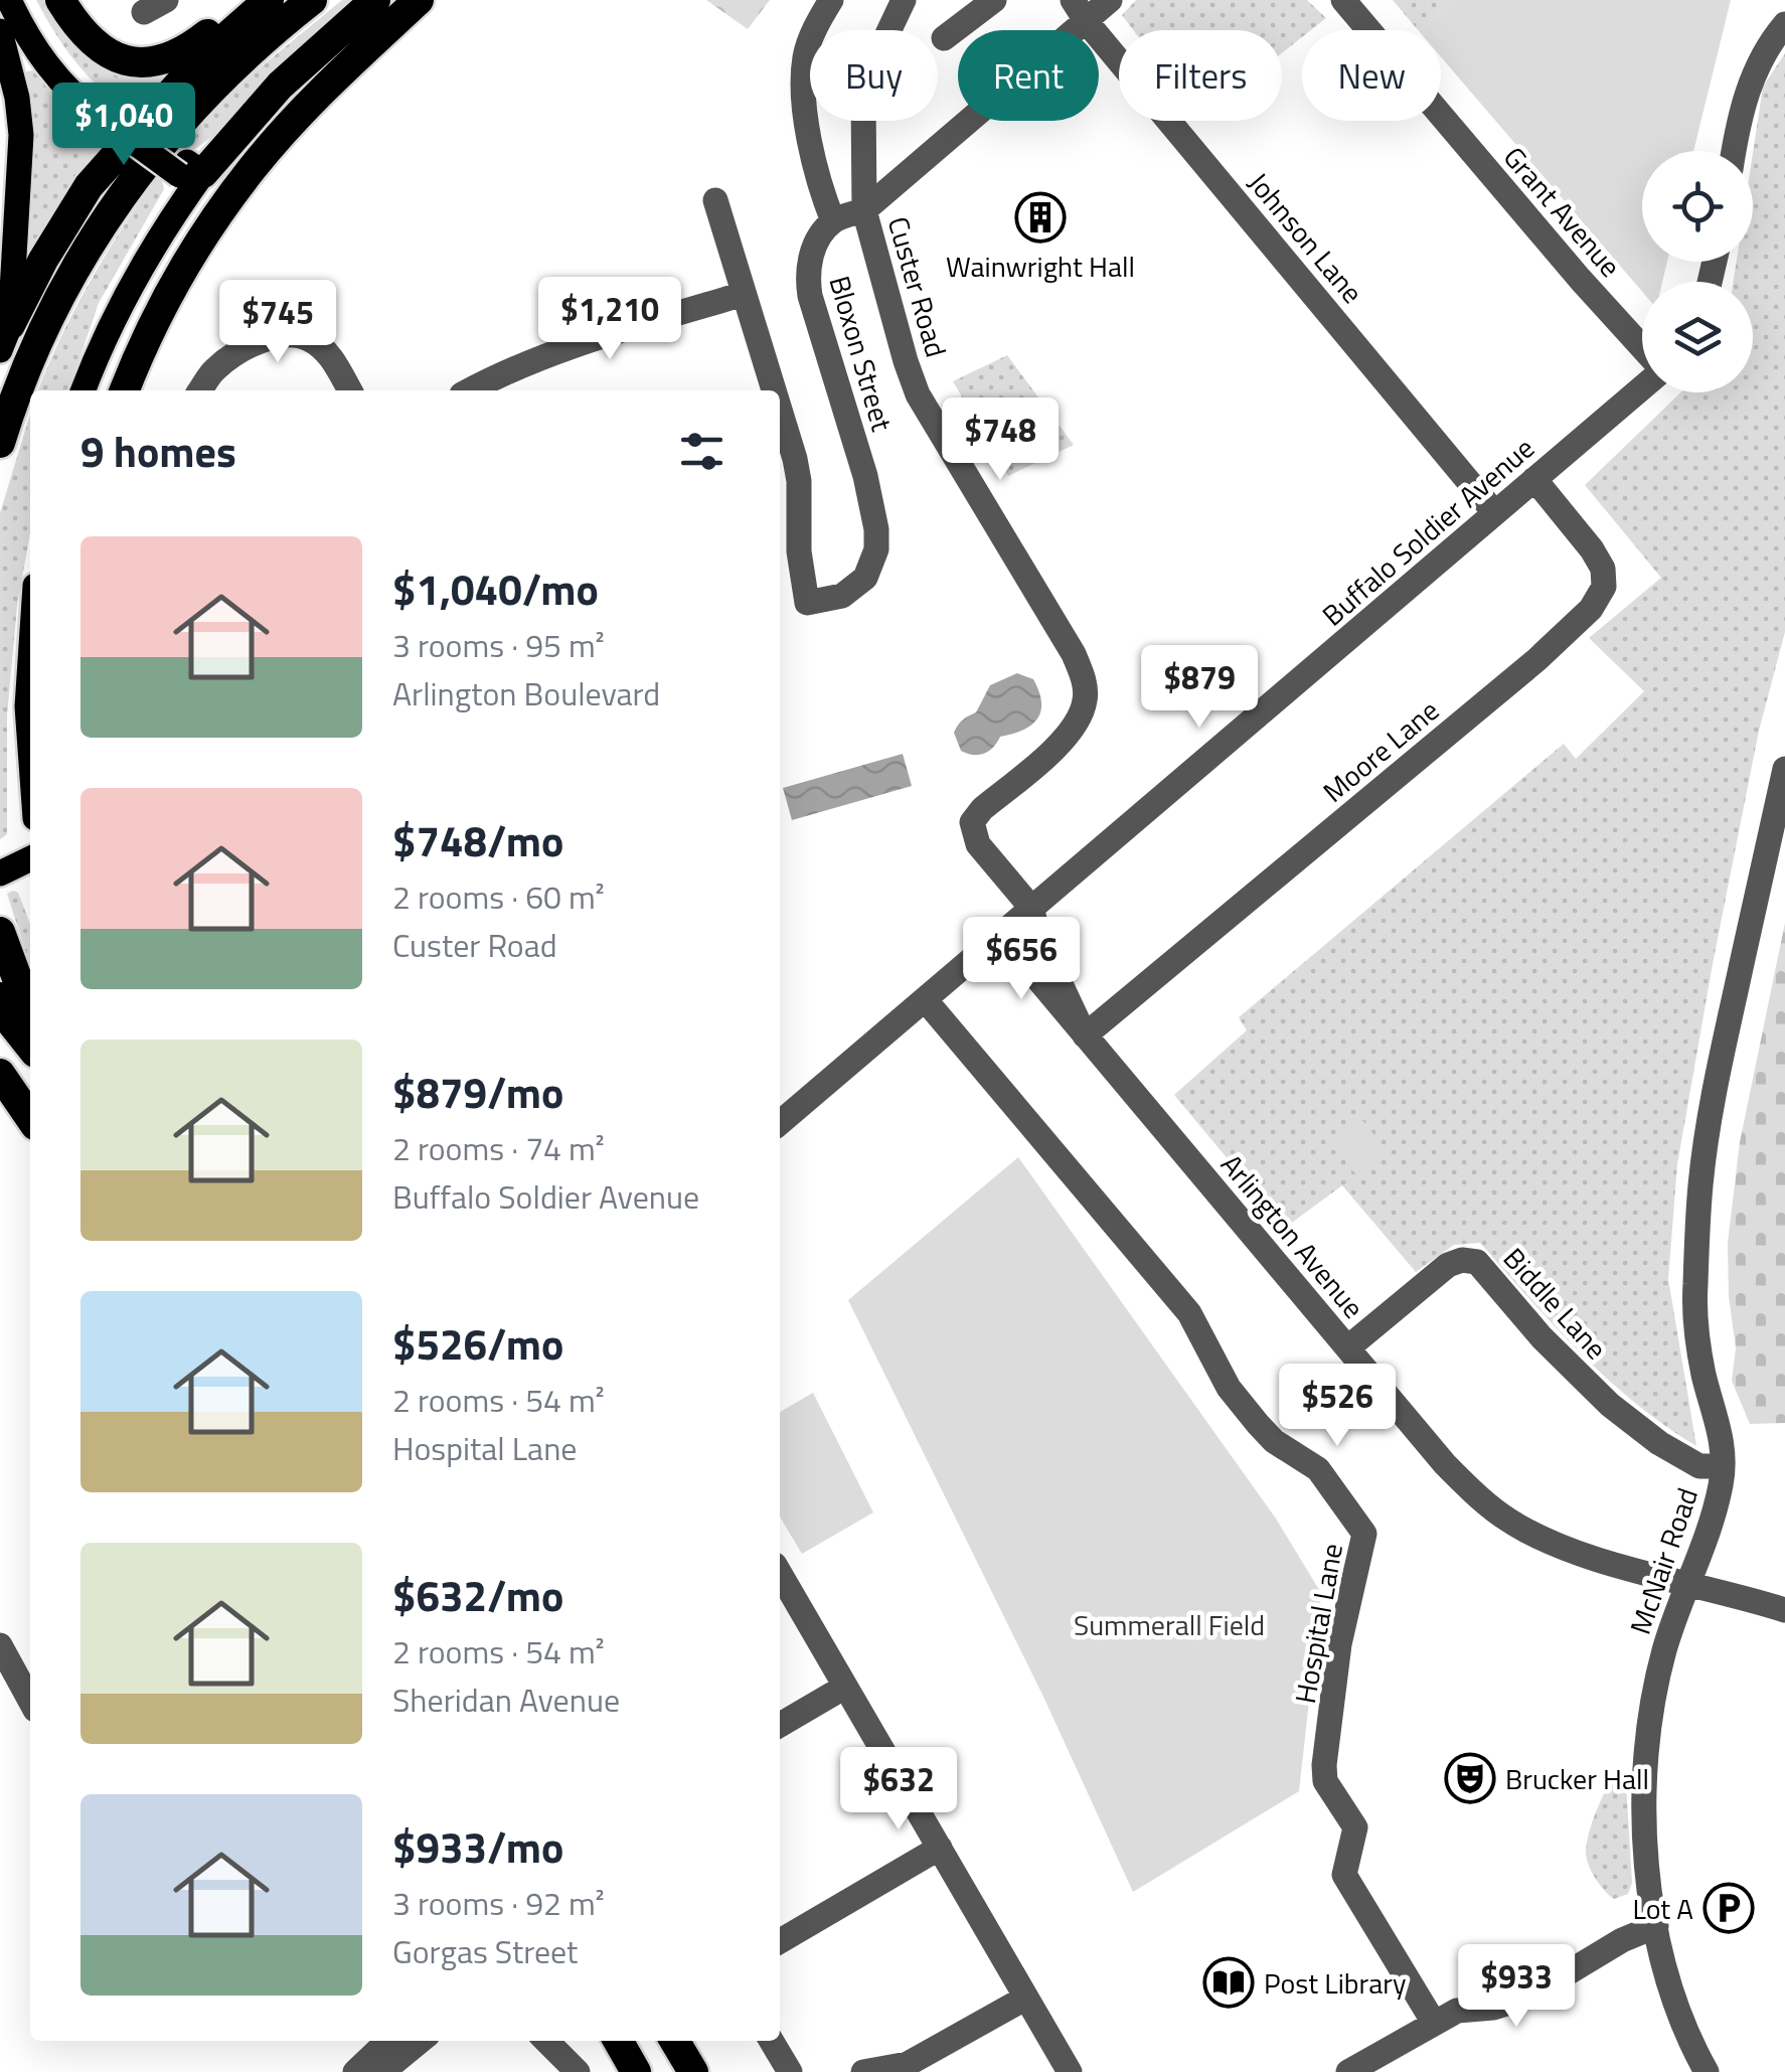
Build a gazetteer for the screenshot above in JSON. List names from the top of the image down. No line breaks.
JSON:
{"streets":{"street":["Grant Avenue","Johnson Lane","Custer Road","Bloxon Street","Buffalo Soldier Avenue","Moore Lane","Arlington Avenue","Biddle Lane","McNair Road","Hospital Lane"]},"crossings":[["Johnson Lane","Buffalo Soldier Avenue"],["Custer Road","Buffalo Soldier Avenue"],["Custer Road","Arlington Avenue"],["Buffalo Soldier Avenue","Moore Lane"],["Buffalo Soldier Avenue","Arlington Avenue"],["Buffalo Soldier Avenue","Hospital Lane"],["Moore Lane","Arlington Avenue"],["Arlington Avenue","Biddle Lane"],["Arlington Avenue","McNair Road"],["Biddle Lane","McNair Road"]],"parks":["Summerall Field"],"places":{"building":["Wainwright Hall"],"theatre":["Brucker Hall"],"parking":["Lot A"],"library":["Post Library"]},"page":{"chip":["Buy","Rent","Filters","New"],"price":["$1,040","$1,210","$745","$748","$879","$656","$526","$632","$933"],"heading":"9 homes","list":[{"name":"$1,040/mo","note":"3 rooms · 95 m² · Arlington Boulevard"},{"name":"$748/mo","note":"2 rooms · 60 m² · Custer Road"},{"name":"$879/mo","note":"2 rooms · 74 m² · Buffalo Soldier Avenue"},{"name":"$526/mo","note":"2 rooms · 54 m² · Hospital Lane"},{"name":"$632/mo","note":"2 rooms · 54 m² · Sheridan Avenue"},{"name":"$933/mo","note":"3 rooms · 92 m² · Gorgas Street"}]}}
